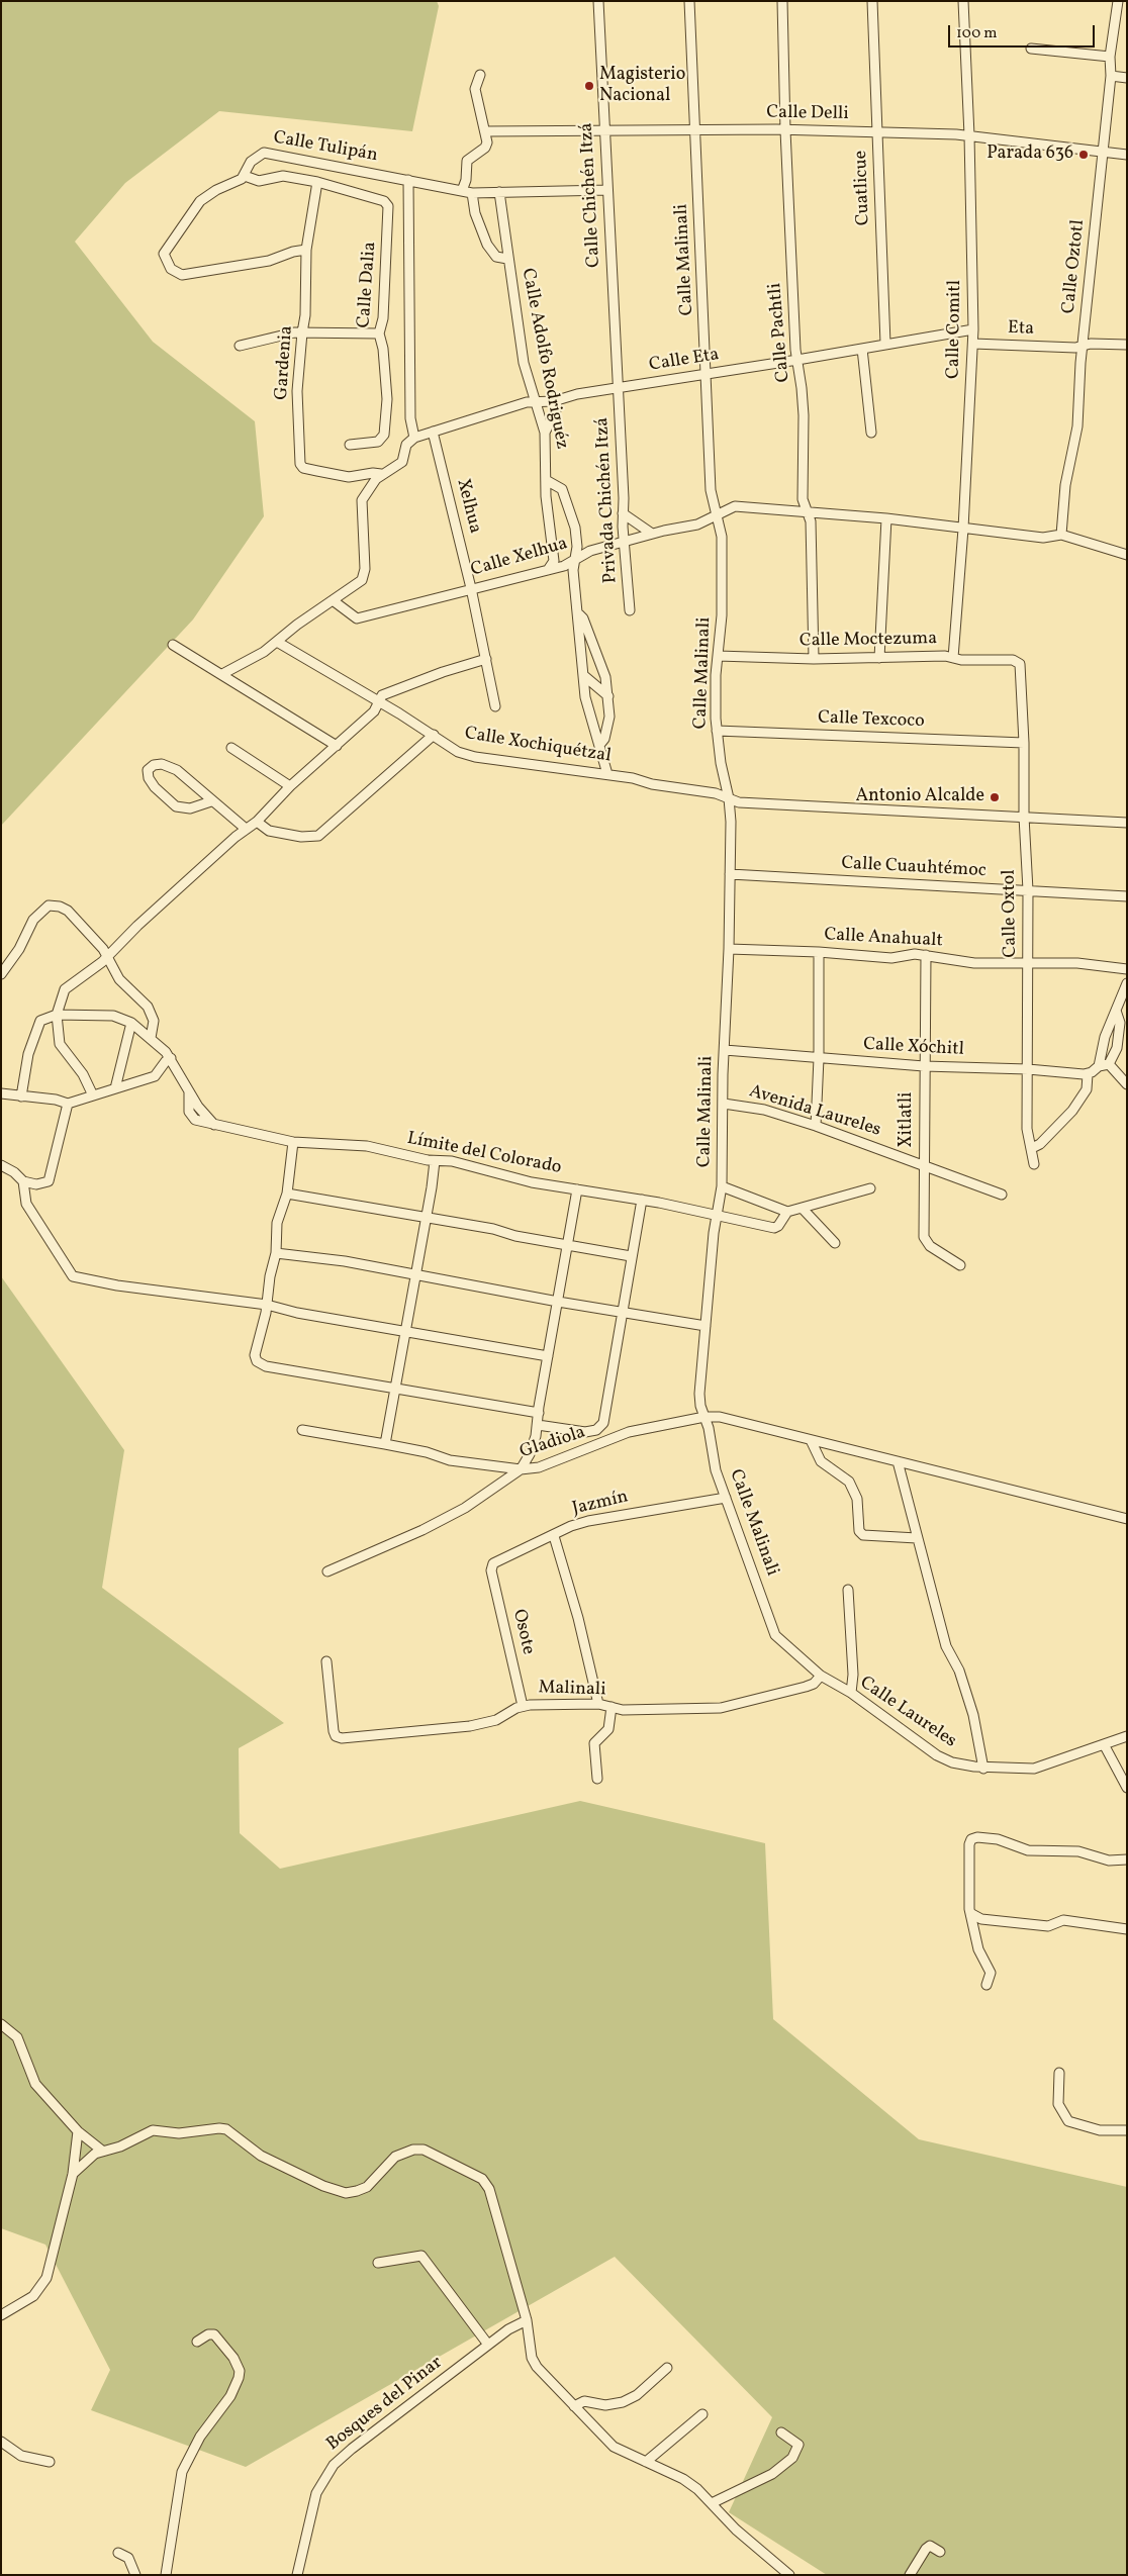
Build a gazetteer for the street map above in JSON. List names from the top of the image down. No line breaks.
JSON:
{"streets":{"street":["Calle Delli","Calle Tulipán","Cuatlicue","Calle Chichén Itzá","Calle Malinali","Calle Oztotl","Calle Dalia","Calle Comitl","Eta","Calle Pachtli","Calle Adolfo Rodriguéz","Calle Eta","Gardenia","Privada Chichén Itzá","Xelhua","Calle Xelhua","Calle Moctezuma","Calle Texcoco","Calle Xochiquétzal","Calle Cuauhtémoc","Calle Oxtol","Calle Anahualt","Calle Xóchitl","Avenida Laureles","Xitlatli","Límite del Colorado","Gladiola","Jazmín","Osote","Malinali","Calle Laureles","Bosques del Pinar"]},"crossings":[["Calle Delli","Cuatlicue"],["Calle Delli","Calle Chichén Itzá"],["Calle Delli","Calle Malinali"],["Calle Delli","Calle Oztotl"],["Calle Delli","Calle Comitl"],["Calle Delli","Calle Pachtli"],["Calle Tulipán","Gardenia"],["Cuatlicue","Calle Eta"],["Calle Chichén Itzá","Calle Eta"],["Calle Chichén Itzá","Privada Chichén Itzá"],["Calle Malinali","Calle Eta"],["Calle Malinali","Calle Xelhua"],["Calle Malinali","Calle Moctezuma"],["Calle Malinali","Calle Texcoco"],["Calle Malinali","Calle Xochiquétzal"],["Calle Malinali","Calle Cuauhtémoc"],["Calle Malinali","Calle Anahualt"],["Calle Malinali","Calle Xóchitl"],["Calle Malinali","Avenida Laureles"],["Calle Malinali","Límite del Colorado"],["Calle Malinali","Gladiola"],["Calle Malinali","Jazmín"],["Calle Malinali","Malinali"],["Calle Malinali","Calle Laureles"],["Calle Oztotl","Eta"],["Calle Dalia","Gardenia"],["Calle Comitl","Eta"],["Calle Comitl","Calle Eta"],["Calle Comitl","Calle Moctezuma"],["Calle Pachtli","Calle Eta"],["Calle Pachtli","Calle Moctezuma"],["Calle Adolfo Rodriguéz","Calle Eta"],["Calle Adolfo Rodriguéz","Calle Xelhua"],["Calle Eta","Gardenia"],["Calle Eta","Privada Chichén Itzá"],["Calle Eta","Xelhua"],["Privada Chichén Itzá","Calle Xelhua"],["Xelhua","Calle Xelhua"],["Calle Moctezuma","Calle Oxtol"],["Calle Texcoco","Calle Oxtol"],["Calle Xochiquétzal","Calle Oxtol"],["Calle Cuauhtémoc","Calle Oxtol"],["Calle Oxtol","Calle Anahualt"],["Calle Oxtol","Calle Xóchitl"],["Calle Anahualt","Xitlatli"],["Calle Xóchitl","Xitlatli"],["Avenida Laureles","Xitlatli"],["Jazmín","Osote"],["Osote","Malinali"],["Malinali","Calle Laureles"]],"places":["Magisterio Nacional","Parada 636","Antonio Alcalde"],"scale_bar":"100 m"}
